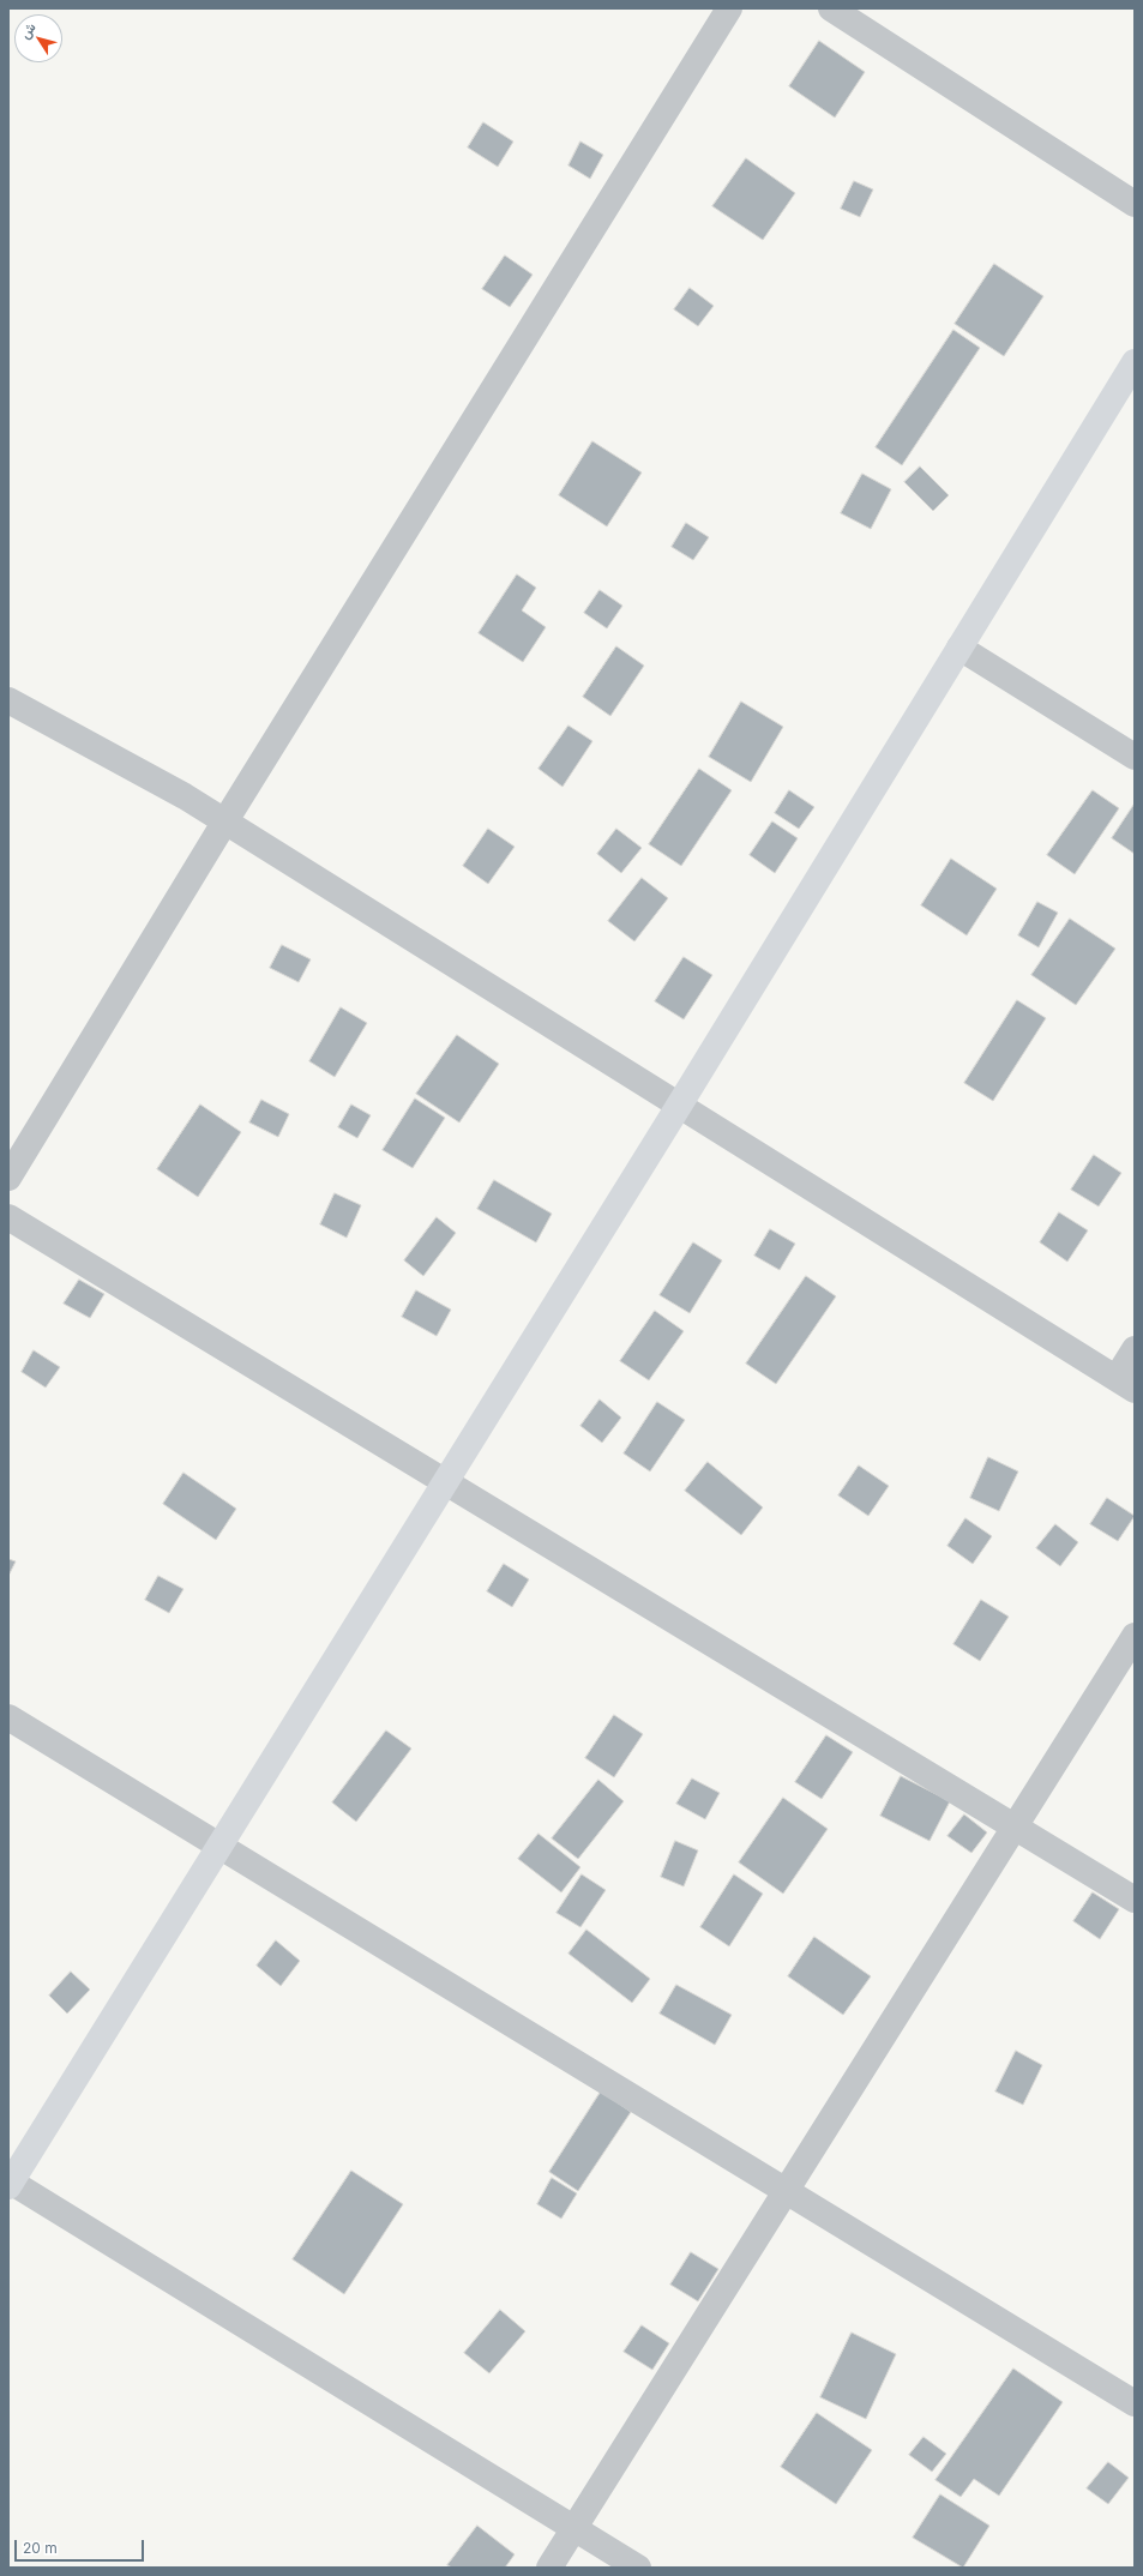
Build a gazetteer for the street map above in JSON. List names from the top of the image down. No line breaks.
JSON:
{"scale_bar":"20 m","north":"top left"}
